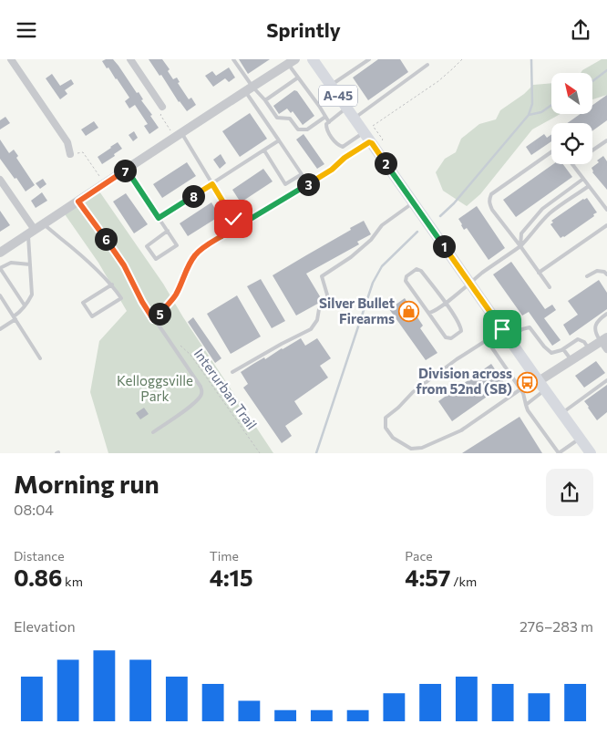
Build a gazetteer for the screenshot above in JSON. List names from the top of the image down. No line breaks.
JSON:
{"streets":{"main road":["A-45"],"path":["Interurban Trail"]},"parks":["Kelloggsville Park"],"places":{"shop":["Silver Bullet Firearms"],"bus stop":["Division across from 52nd (SB)"]},"north":"top left","page":{"header":"Sprintly","pins":["2","7","3","8","6","1","5"],"heading":["Morning run","08:04"],"stats":[["Distance","0.86 km"],["Time","4:15"],["Pace","4:57 /km"]],"chart":["Elevation","276–283 m"]}}
